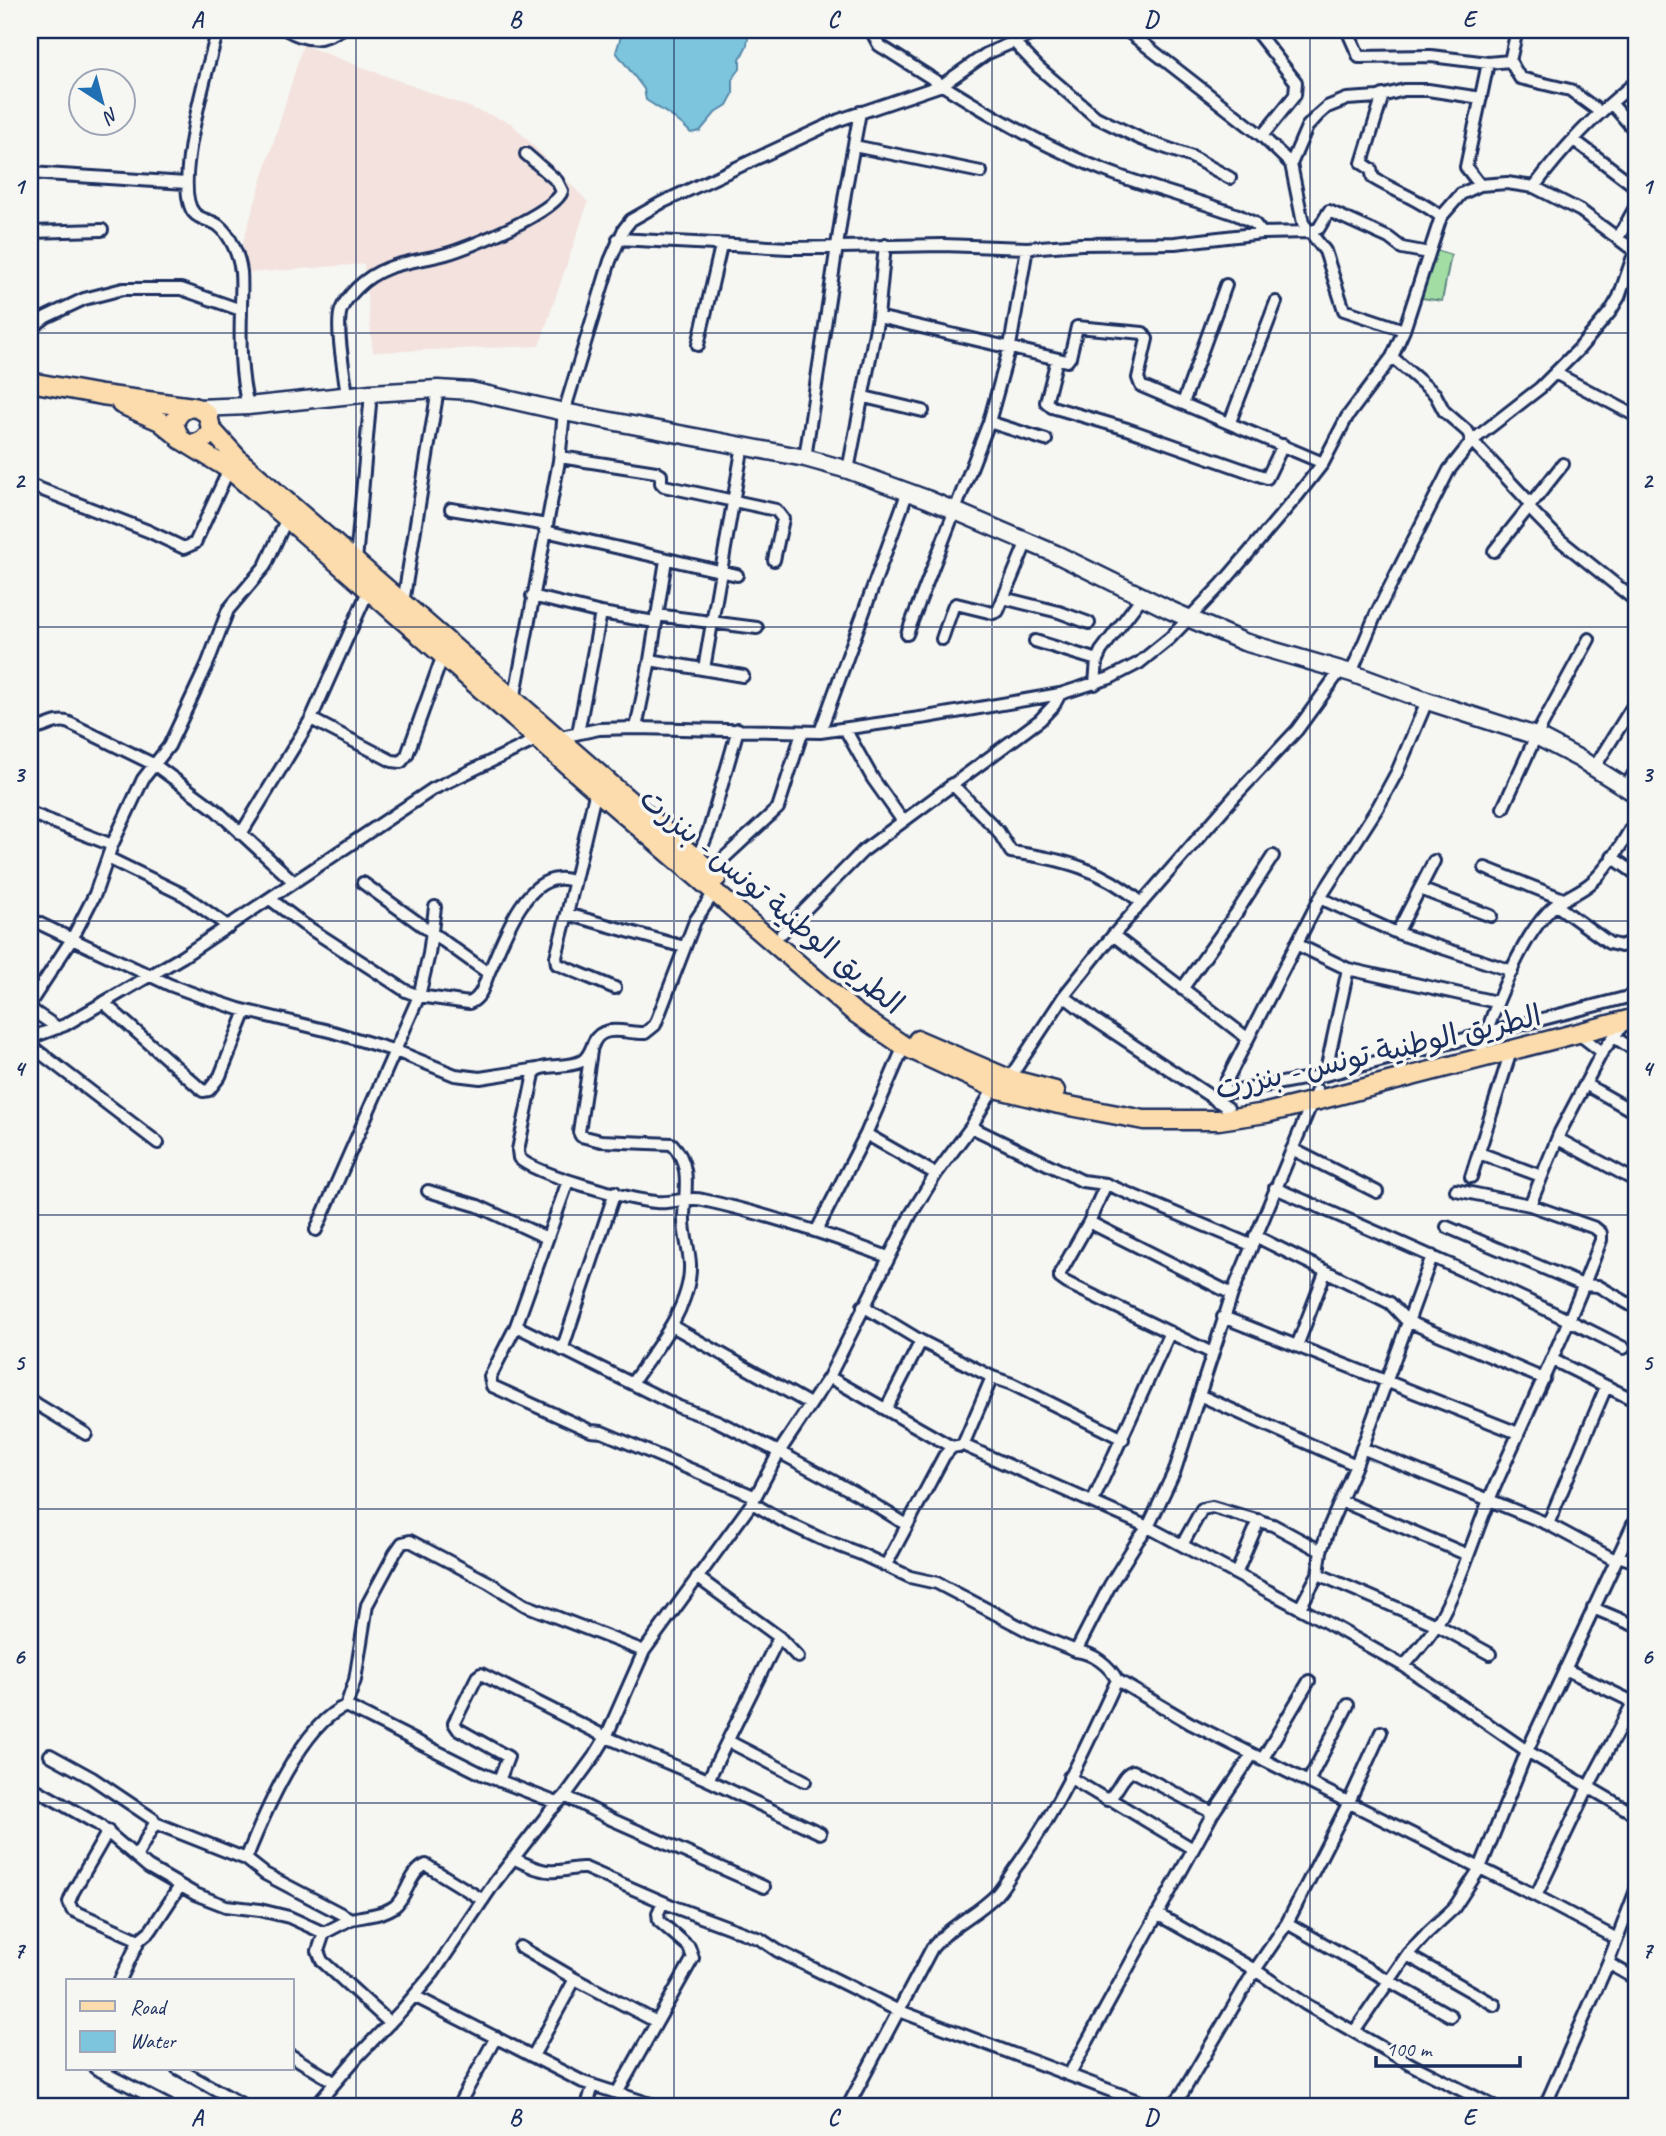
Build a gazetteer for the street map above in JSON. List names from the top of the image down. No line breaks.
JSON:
{"streets":{"main road":["الطريق الوطنية تونس - بنزرت"]},"legend":["Road","Water"],"scale_bar":"100 m","north":"bottom right","grid":{"columns":["A","B","C","D","E"],"rows":["1","2","3","4","5","6","7"]}}
